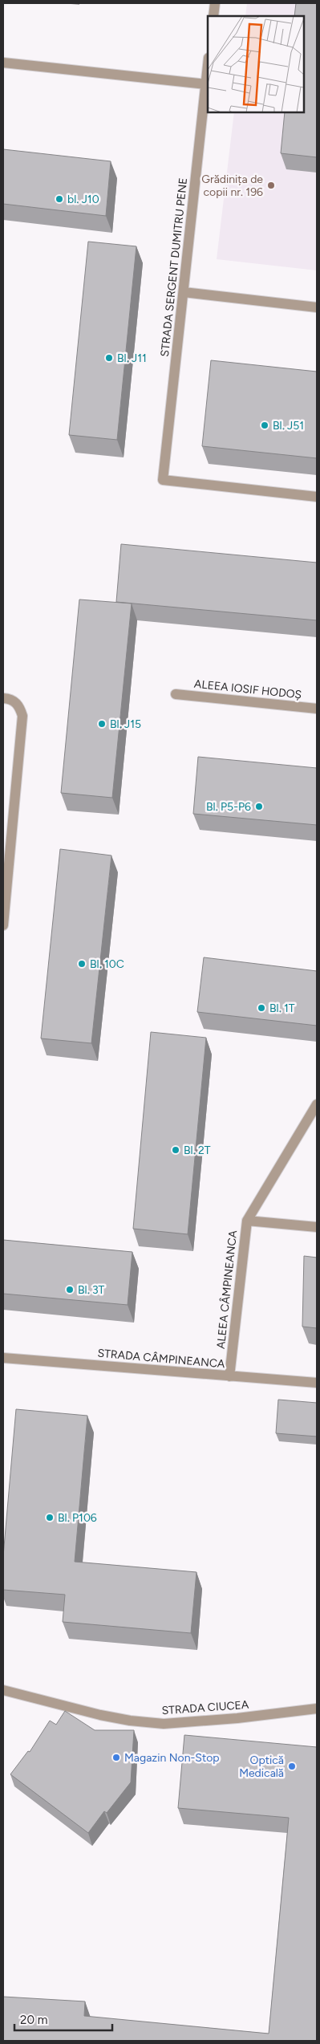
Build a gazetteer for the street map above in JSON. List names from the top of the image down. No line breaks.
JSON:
{"streets":{"street":["STRADA SERGENT DUMITRU PENE","ALEEA IOSIF HODOȘ","ALEEA CÂMPINEANCA","STRADA CÂMPINEANCA","STRADA CIUCEA"]},"crossings":[["ALEEA CÂMPINEANCA","STRADA CÂMPINEANCA"]],"places":["Grădinița de copii nr. 196","bl. J10","Bl. J11","Bl. J51","Bl. J15","Bl. P5-P6","Bl. 10C","Bl. 1T","Bl. 2T","Bl. 3T","Bl. P106","Magazin Non-Stop","Optică Medicală"],"scale_bar":"20 m"}
